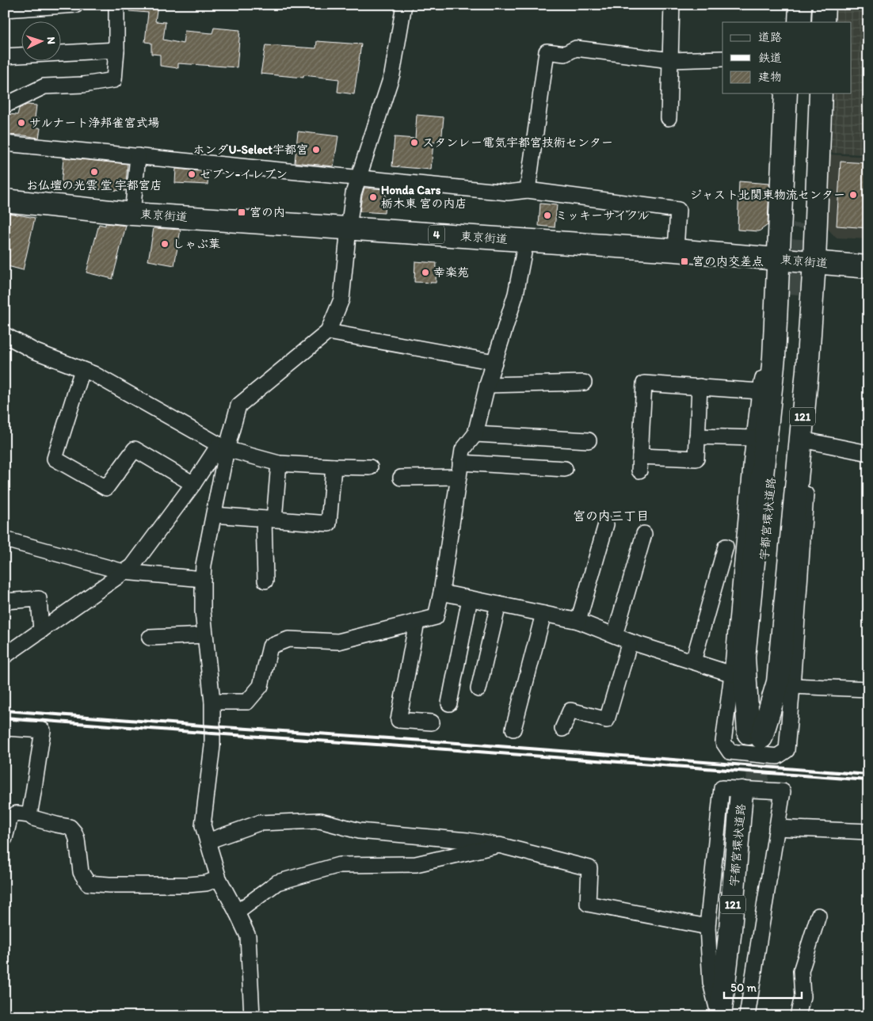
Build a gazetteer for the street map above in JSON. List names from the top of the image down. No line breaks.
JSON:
{"streets":{"highway":["東京街道","4","121","宇都宮環状道路"]},"crossings":[["東京街道","121"],["121","宇都宮環状道路"]],"districts":["宮の内三丁目"],"places":{"other":["サルナート浄邦雀宮式場","スタンレー電気宇都宮技術センター","ホンダU-Select宇都宮","お仏壇の光雲 堂 宇都宮店","セブン-イレブン","ジャスト北関東物流センター","Honda Cars 栃木東 宮の内店","ミッキーサイクル","しゃぶ葉","幸楽苑"],"transit":["宮の内","宮の内交差点"]},"legend":["道路","鉄道","建物"],"scale_bar":"50 m","north":"right"}
